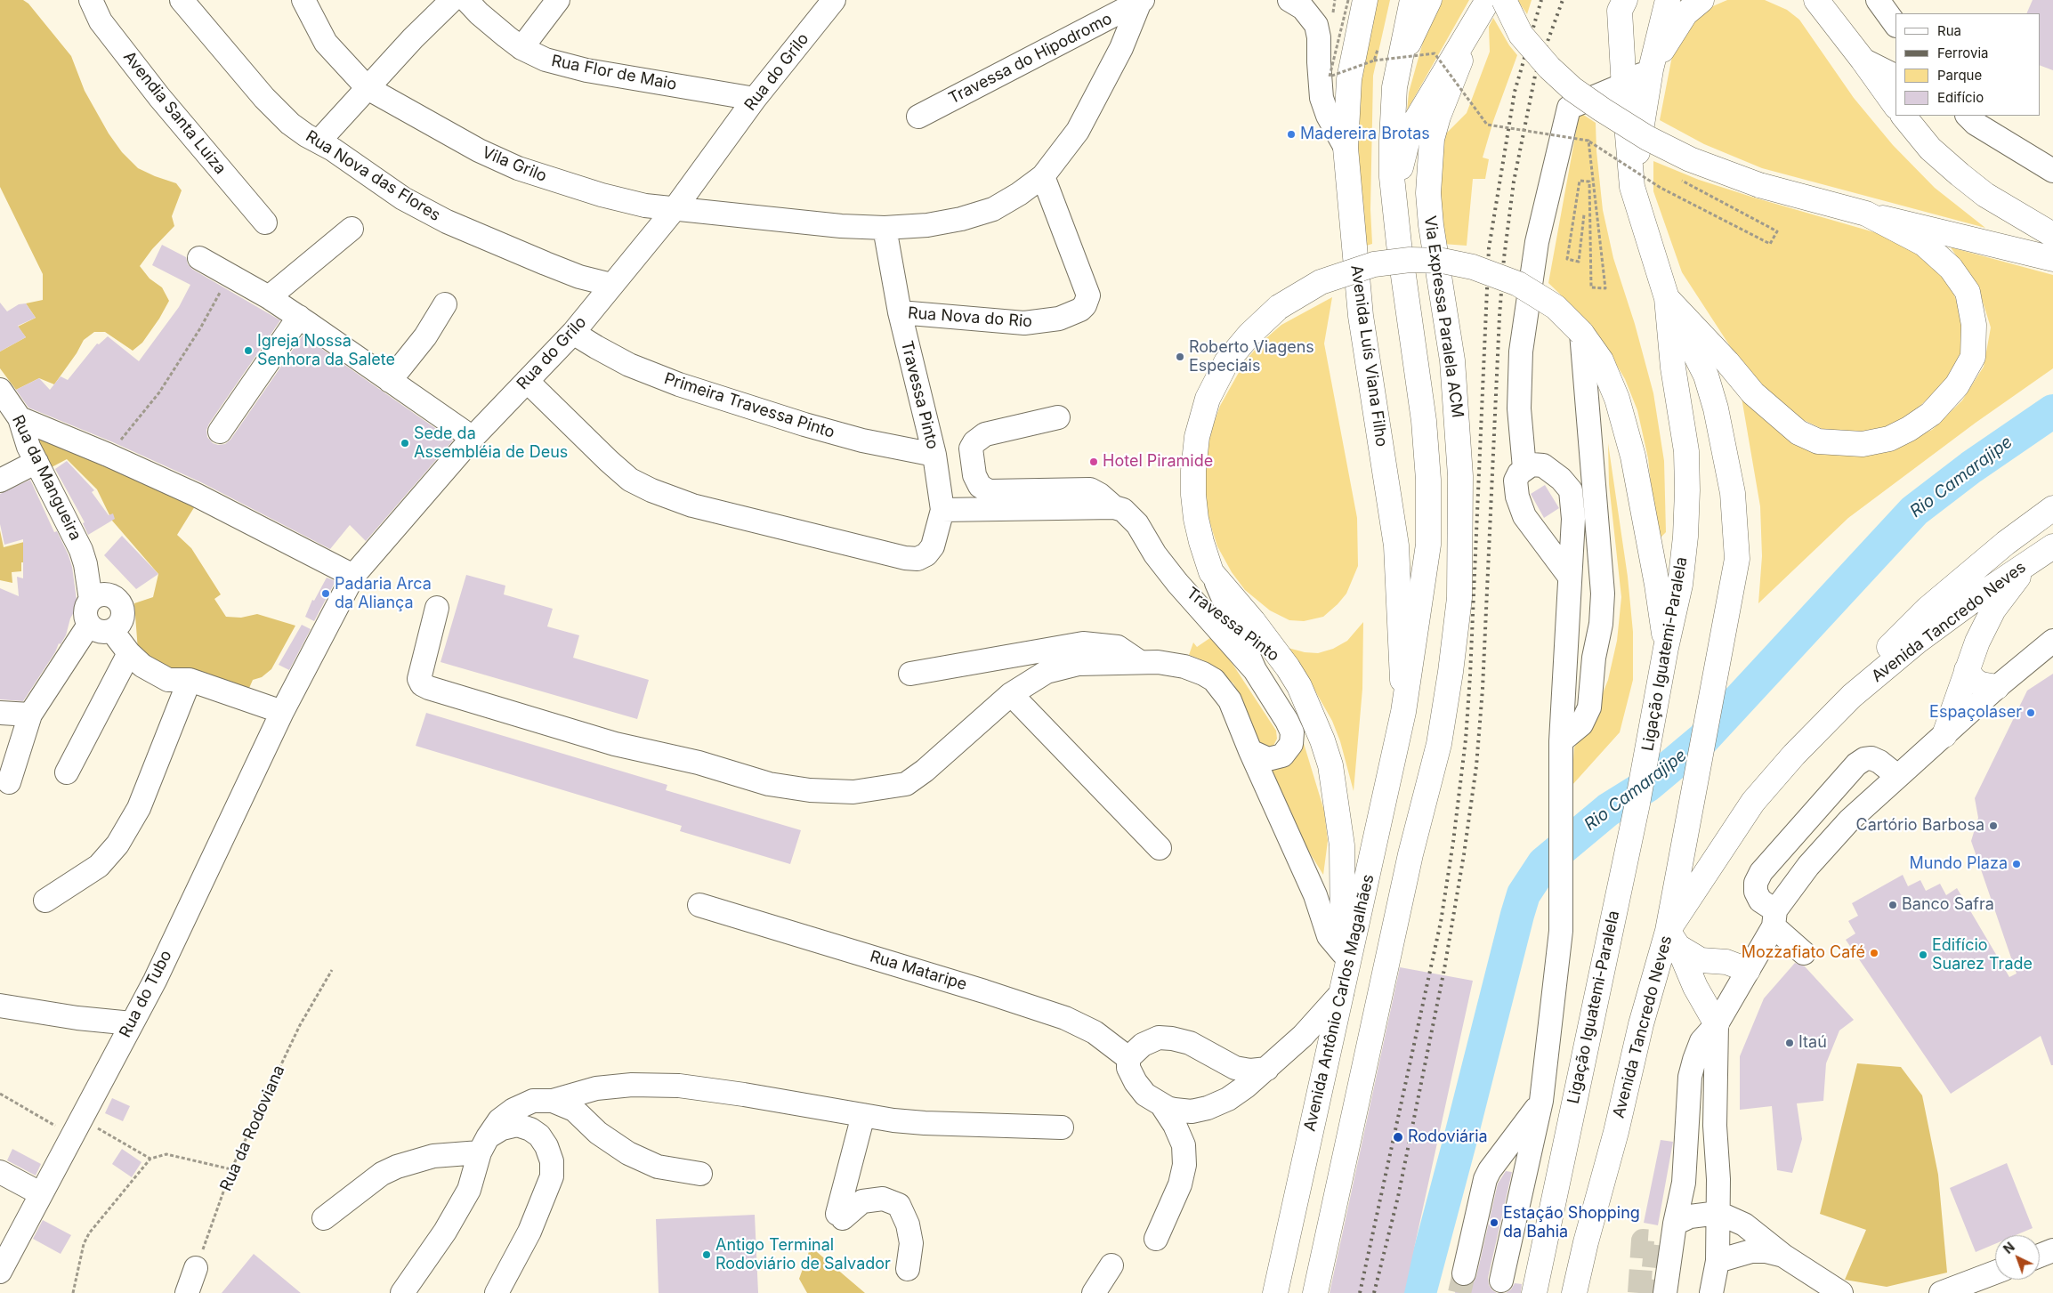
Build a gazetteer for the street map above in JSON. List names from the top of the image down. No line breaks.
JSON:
{"streets":{"main road":["Via Expressa Paralela ACM","Avenida Luís Viana Filho","Avenida Tancredo Neves","Ligação Iguatemi-Paralela","Avenida Antônio Carlos Magalhães"],"street":["Travessa do Hipodromo","Rua do Grilo","Rua Flor de Maio","Avendia Santa Luiza","Vila Grilo","Rua Nova das Flores","Rua Nova do Rio","Travessa Pinto","Primeira Travessa Pinto","Rua da Mangueira","Rua Mataripe","Rua do Tubo"],"path":["Rua da Rodoviana"]},"crossings":[["Travessa do Hipodromo","Vila Grilo"],["Rua do Grilo","Rua Flor de Maio"],["Rua do Grilo","Vila Grilo"],["Rua do Grilo","Rua Nova das Flores"],["Rua do Grilo","Travessa Pinto"],["Rua do Grilo","Primeira Travessa Pinto"],["Rua do Grilo","Rua do Tubo"],["Vila Grilo","Rua Nova do Rio"],["Vila Grilo","Travessa Pinto"],["Rua Nova do Rio","Travessa Pinto"],["Avenida Luís Viana Filho","Avenida Antônio Carlos Magalhães"],["Travessa Pinto","Primeira Travessa Pinto"]],"water":["Rio Camarajipe"],"places":["Madereira Brotas","Igreja Nossa Senhora da Salete","Roberto Viagens Especiais","Sede da Assembléia de Deus","Hotel Piramide","Padaria Arca da Aliança","Espaçolaser","Cartório Barbosa","Mundo Plaza","Banco Safra","Mozzafiato Café","Edifício Suarez Trade","Itaú","Rodoviária","Estação Shopping da Bahia","Antigo Terminal Rodoviário de Salvador"],"legend":["Rua","Ferrovia","Parque","Edifício"],"north":"top left"}
